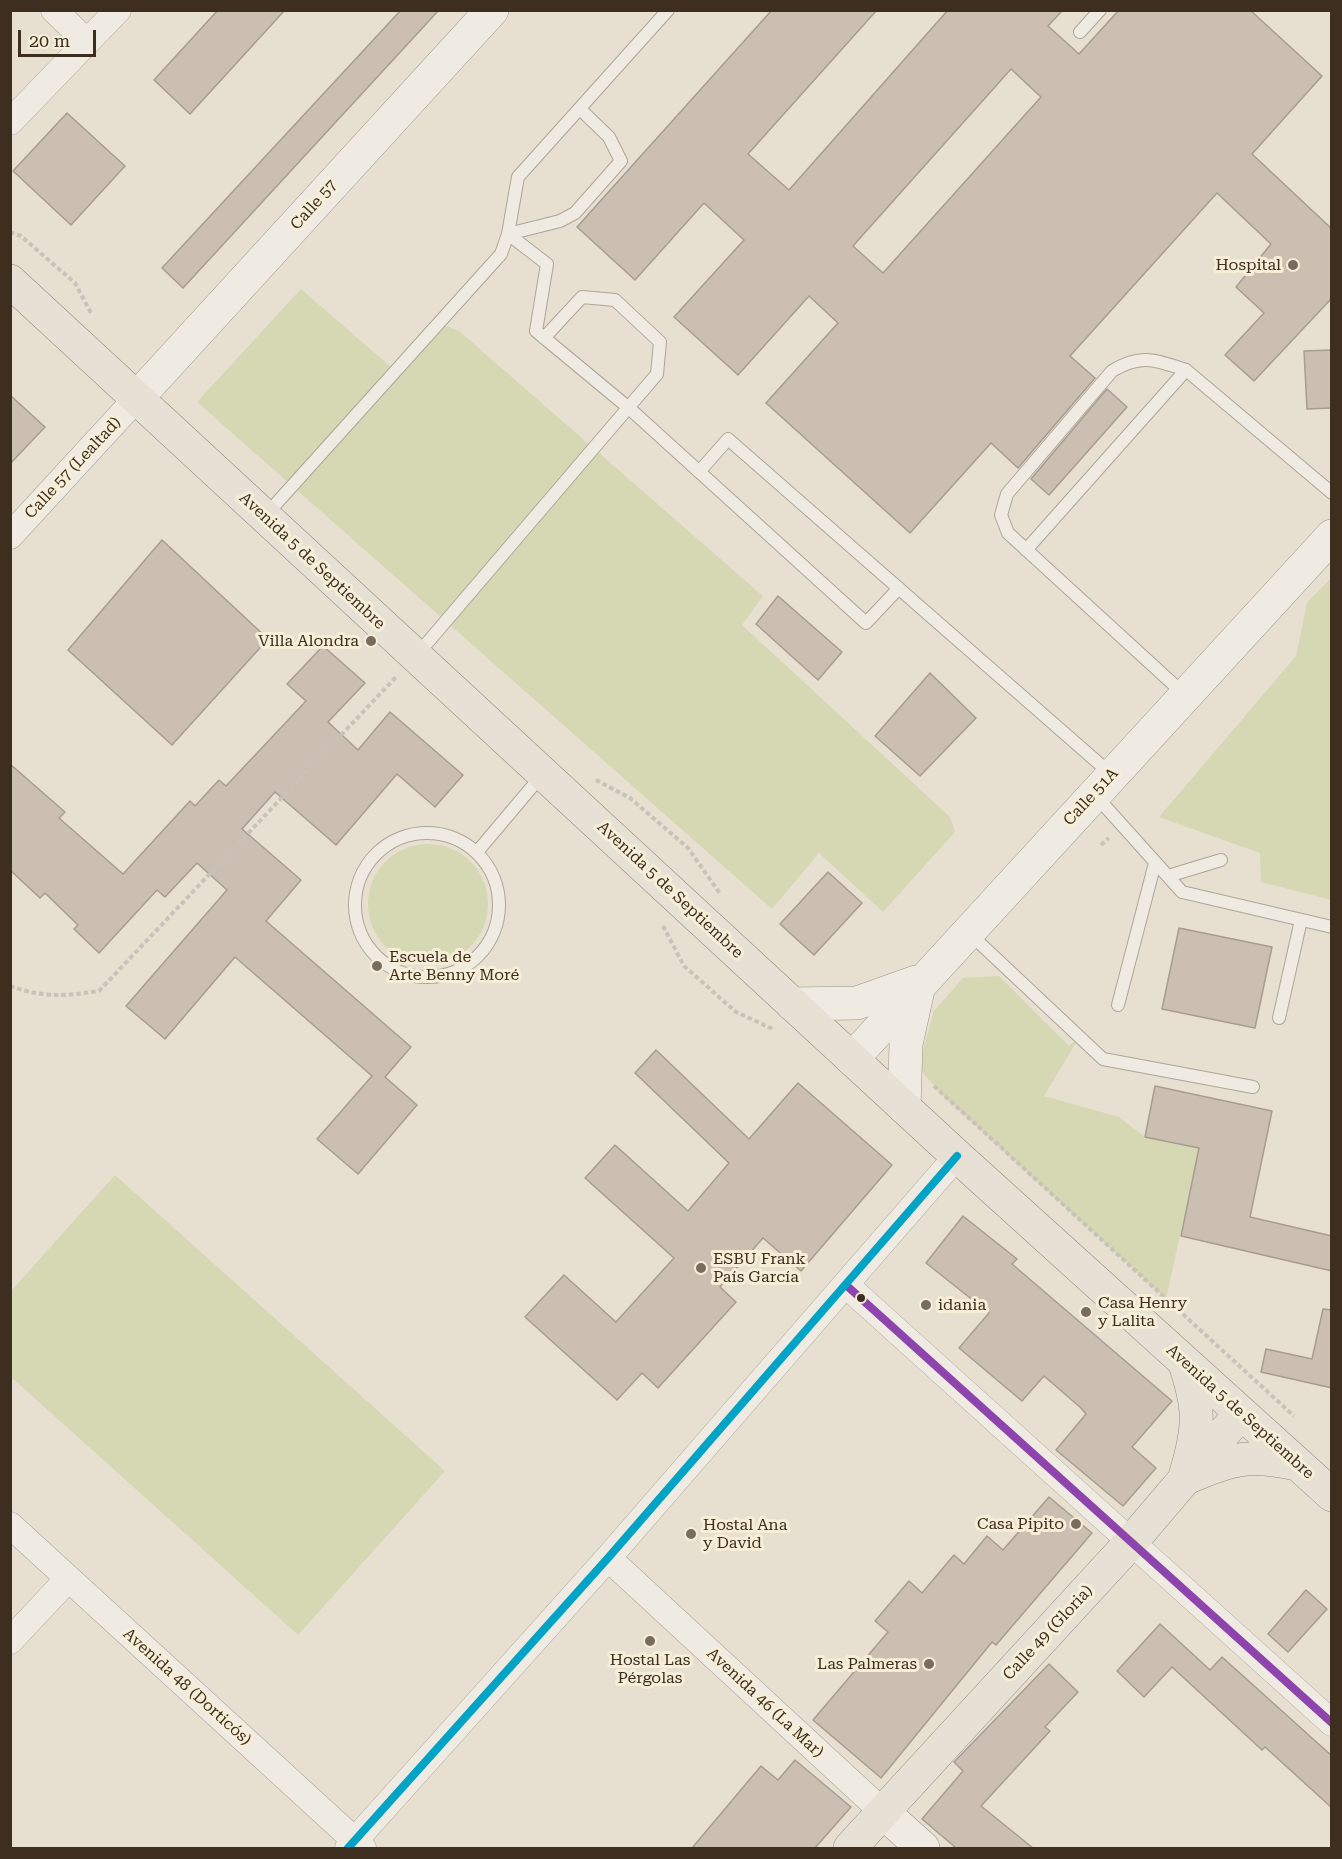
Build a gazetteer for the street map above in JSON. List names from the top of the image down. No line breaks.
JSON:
{"streets":{"main road":["Calle 57","Avenida 5 de Septiembre","Calle 51A","Calle 49 (Gloria)","Avenida 46 (La Mar)"],"street":["Calle 57 (Lealtad)","Avenida 48 (Dorticós)"]},"crossings":[["Calle 57","Calle 57 (Lealtad)"],["Calle 57","Avenida 5 de Septiembre"],["Calle 57 (Lealtad)","Avenida 5 de Septiembre"],["Avenida 5 de Septiembre","Calle 51A"],["Avenida 5 de Septiembre","Calle 49 (Gloria)"],["Calle 49 (Gloria)","Avenida 46 (La Mar)"]],"places":["Hospital","Villa Alondra","Escuela de Arte Benny Moré","ESBU Frank País García","idania","Casa Henry y Lalita","Casa Pipito","Hostal Ana y David","Hostal Las Pérgolas","Las Palmeras"],"scale_bar":"20 m"}
